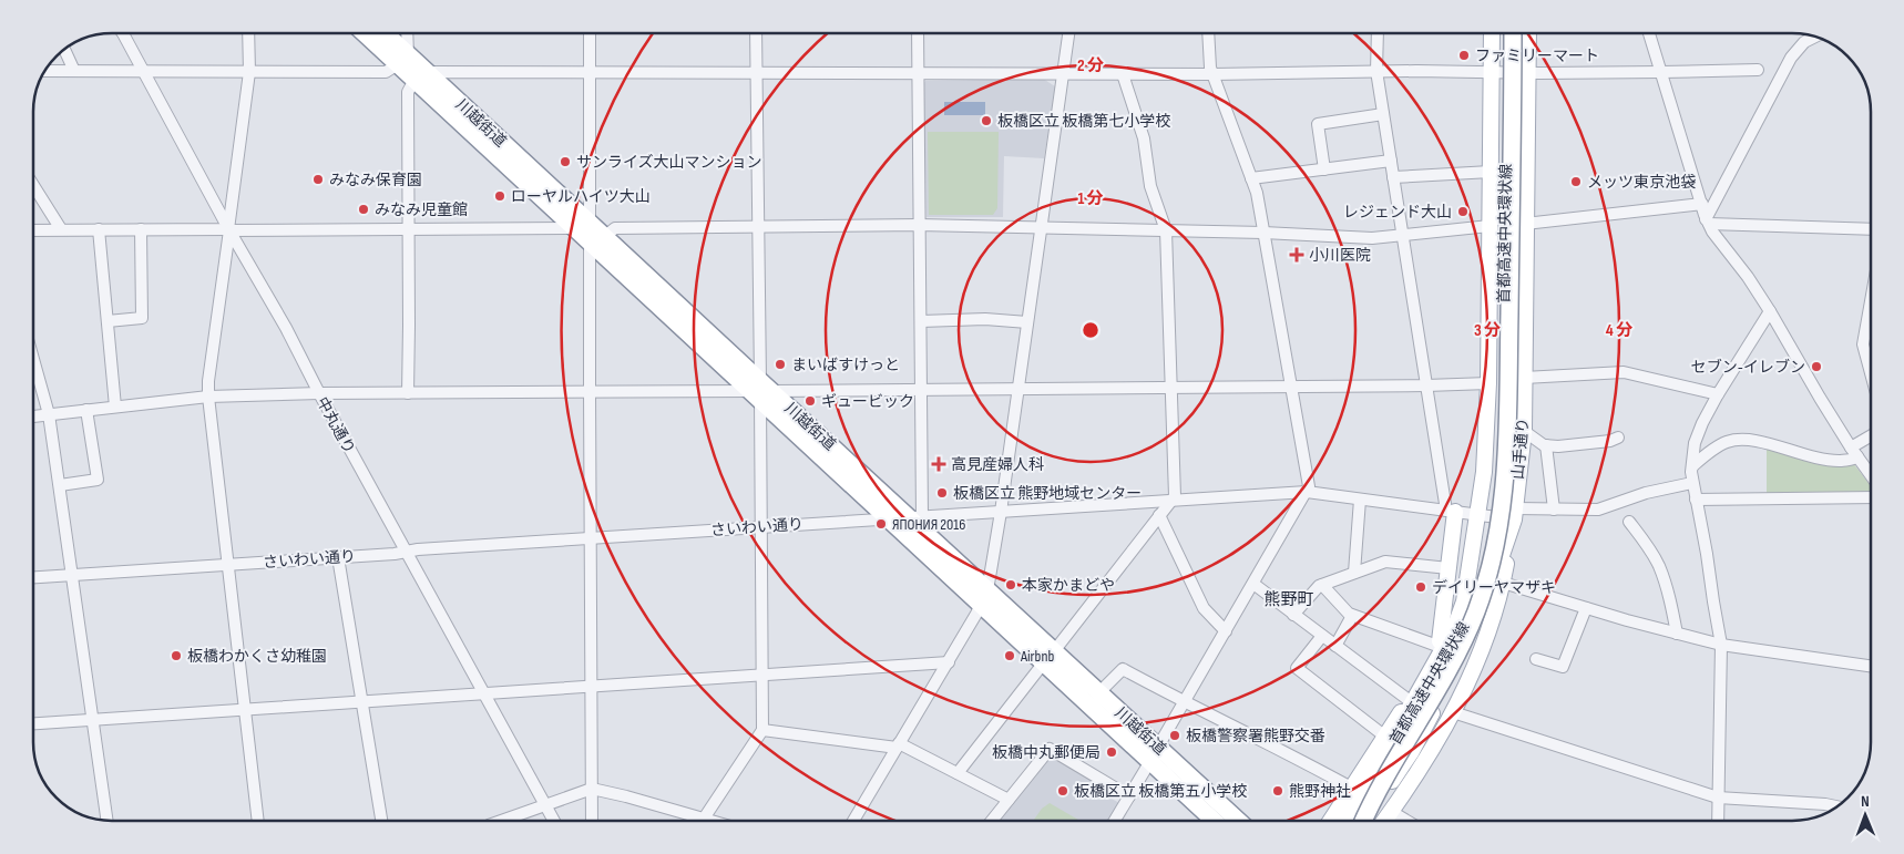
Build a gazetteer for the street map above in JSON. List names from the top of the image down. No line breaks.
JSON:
{"streets":{"highway":["川越街道","首都高速中央環状線"],"main road":["山手通り"],"street":["中丸通り","さいわい通り"]},"crossings":[["川越街道","さいわい通り"],["中丸通り","さいわい通り"],["山手通り","さいわい通り"]],"districts":["熊野町"],"places":{"other":["ファミリーマート","板橋区立 板橋第七小学校","サンライズ大山マンション","みなみ保育園","メッツ東京池袋","ローヤルハイツ大山","みなみ児童館","レジェンド大山","まいばすけっと","セブン-イレブン","ギュービック","板橋区立 熊野地域センター","ЯПОНИЯ 2016","本家かまどや","デイリーヤマザキ","板橋わかくさ幼稚園","Airbnb","板橋警察署熊野交番","板橋中丸郵便局","板橋区立 板橋第五小学校","熊野神社"],"health":["小川医院","高見産婦人科"]},"north":"top","rings":["2 分","1 分","3 分","4 分"]}
